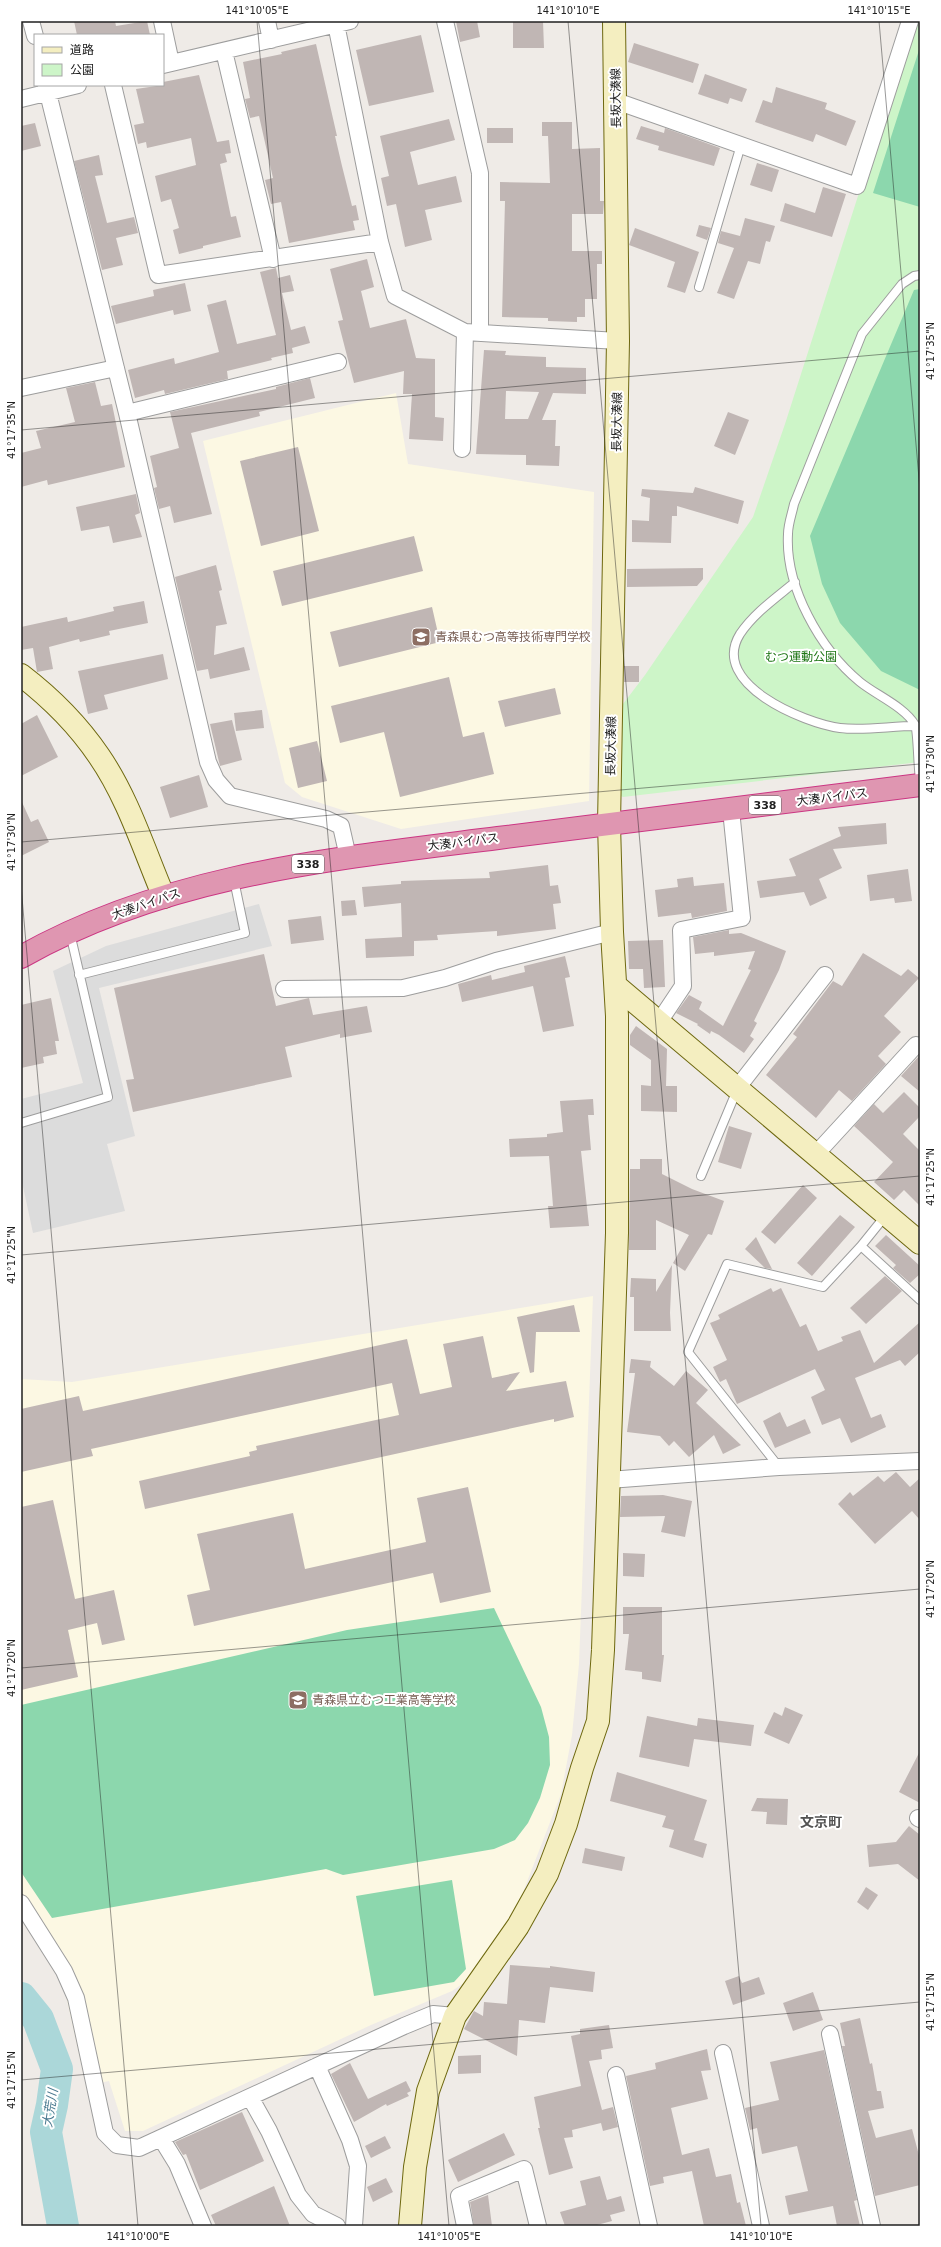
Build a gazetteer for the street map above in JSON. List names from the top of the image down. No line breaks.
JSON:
{"streets":{"highway":["大湊バイパス","338"],"street":["長坂大湊線"]},"crossings":[["長坂大湊線","大湊バイパス"]],"districts":["文京町"],"water":["大荒川"],"parks":["むつ運動公園"],"places":{"school or university":["青森県むつ高等技術専門学校","青森県立むつ工業高等学校"]},"legend":["道路","公園"],"coordinates":["141°10'05\"E","141°10'10\"E","141°10'15\"E","41°17'35\"N","41°17'30\"N","41°17'25\"N","41°17'20\"N","41°17'15\"N","141°10'00\"E"]}
